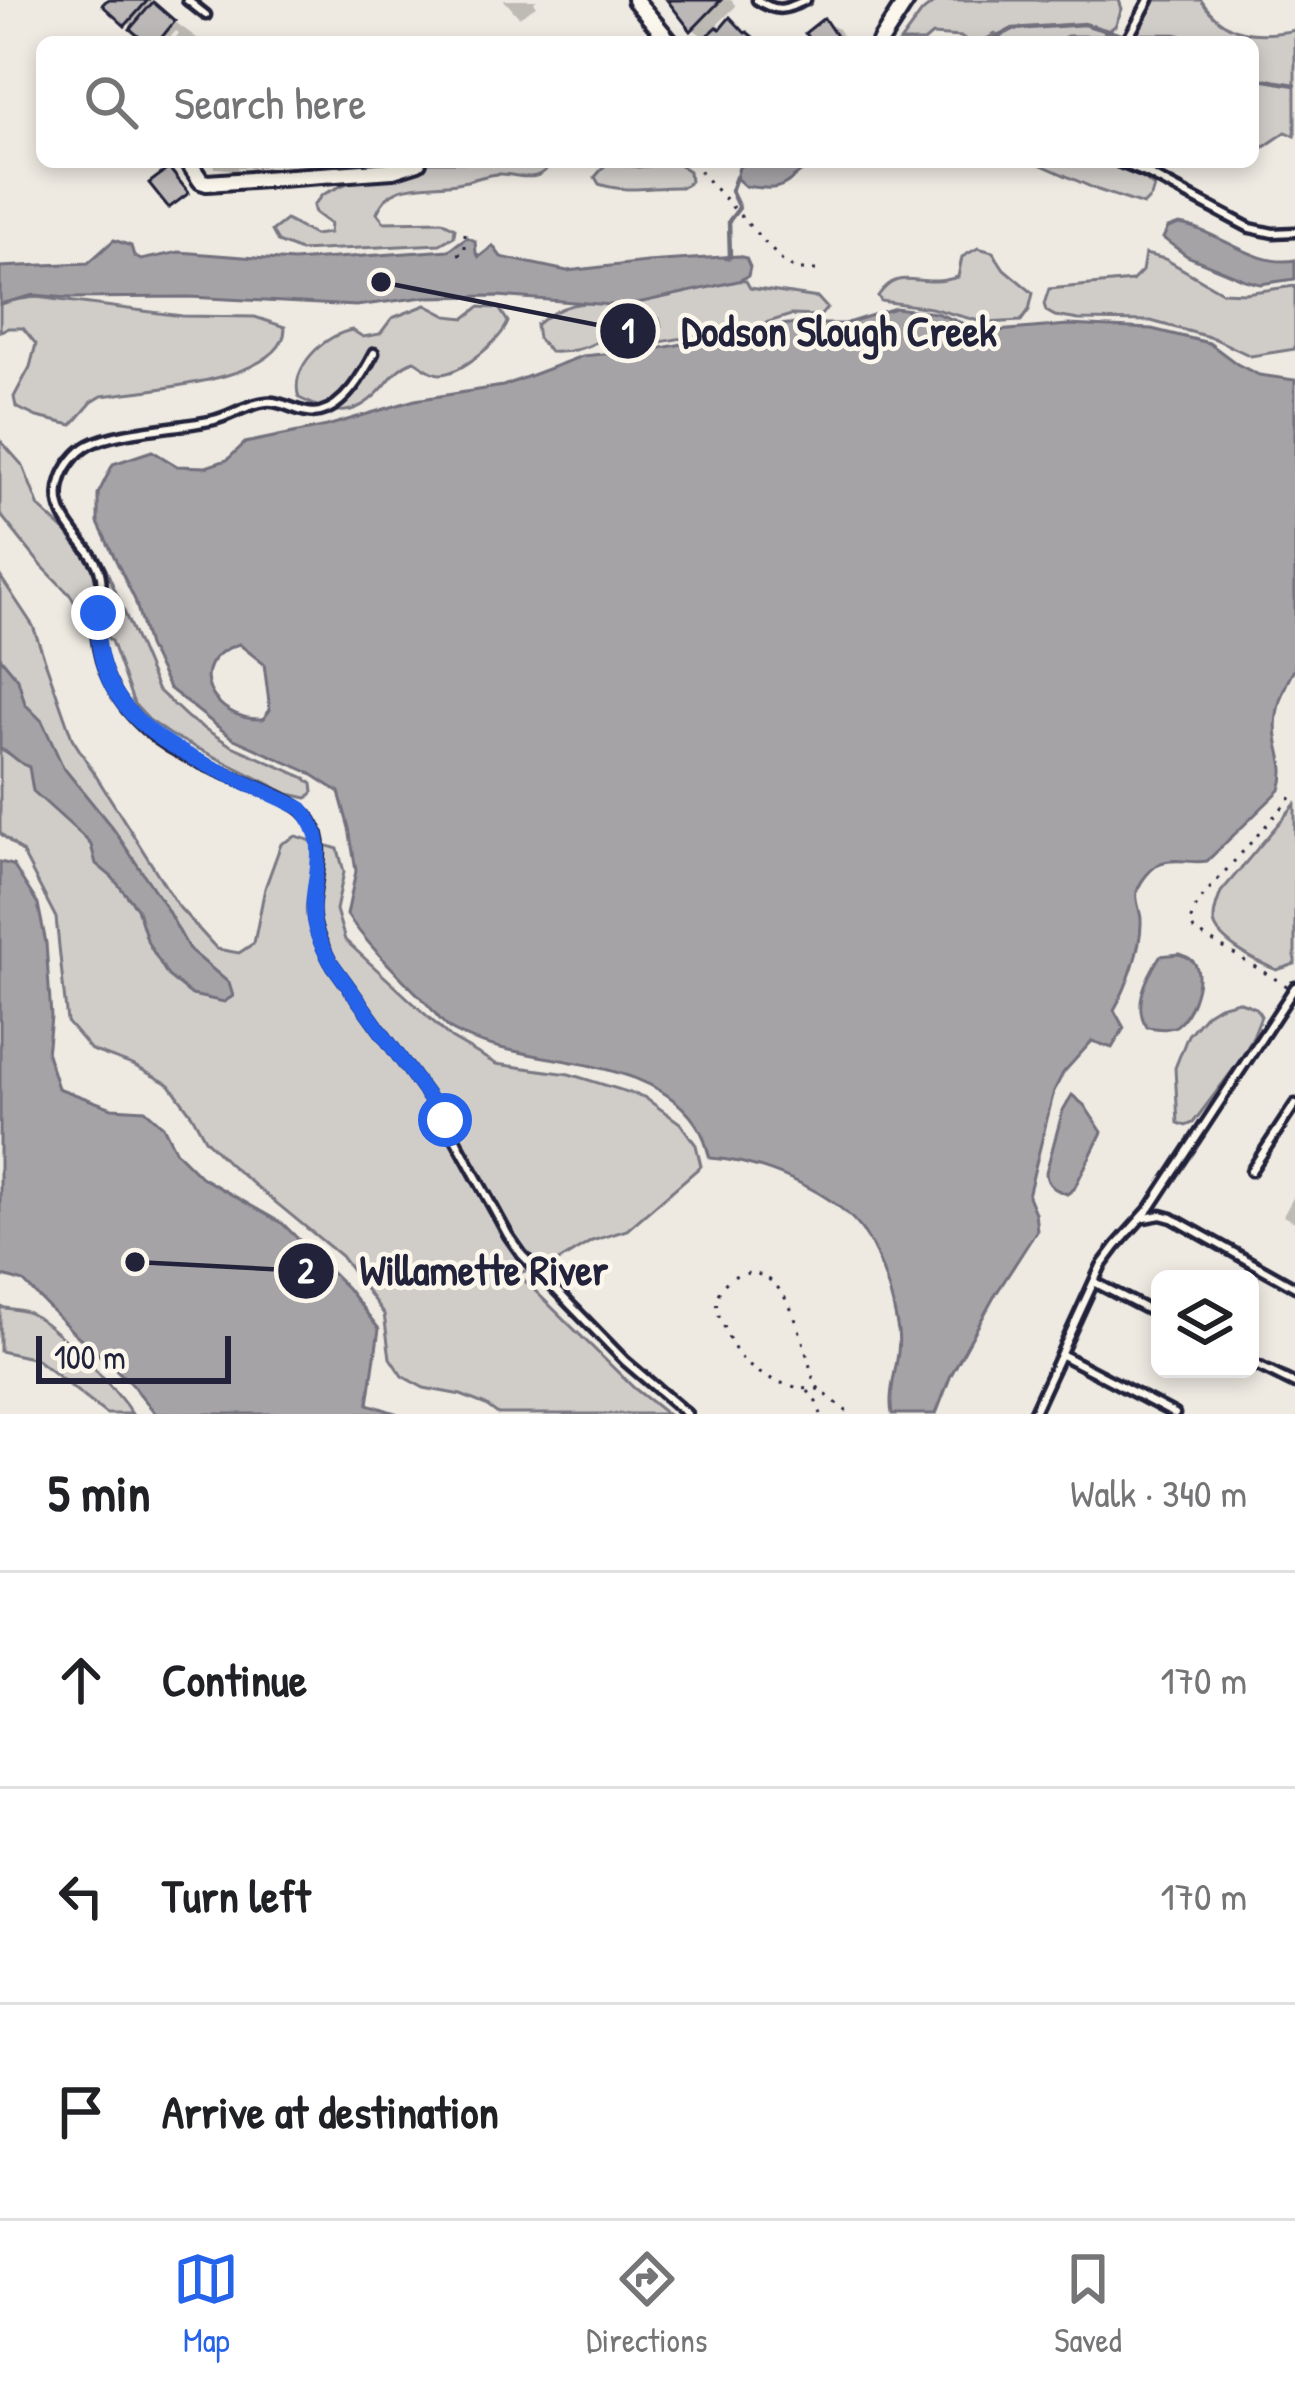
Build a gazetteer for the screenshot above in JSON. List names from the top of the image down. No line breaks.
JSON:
{"places":["Dodson Slough Creek","Willamette River"],"scale_bar":"100 m","page":{"search":"Search here","scale":"100 m","heading":["5 min","Walk · 340 m"],"list":[["Continue","170 m"],["Turn left","170 m"],"Arrive at destination"],"nav":["Map","Directions","Saved"]}}
